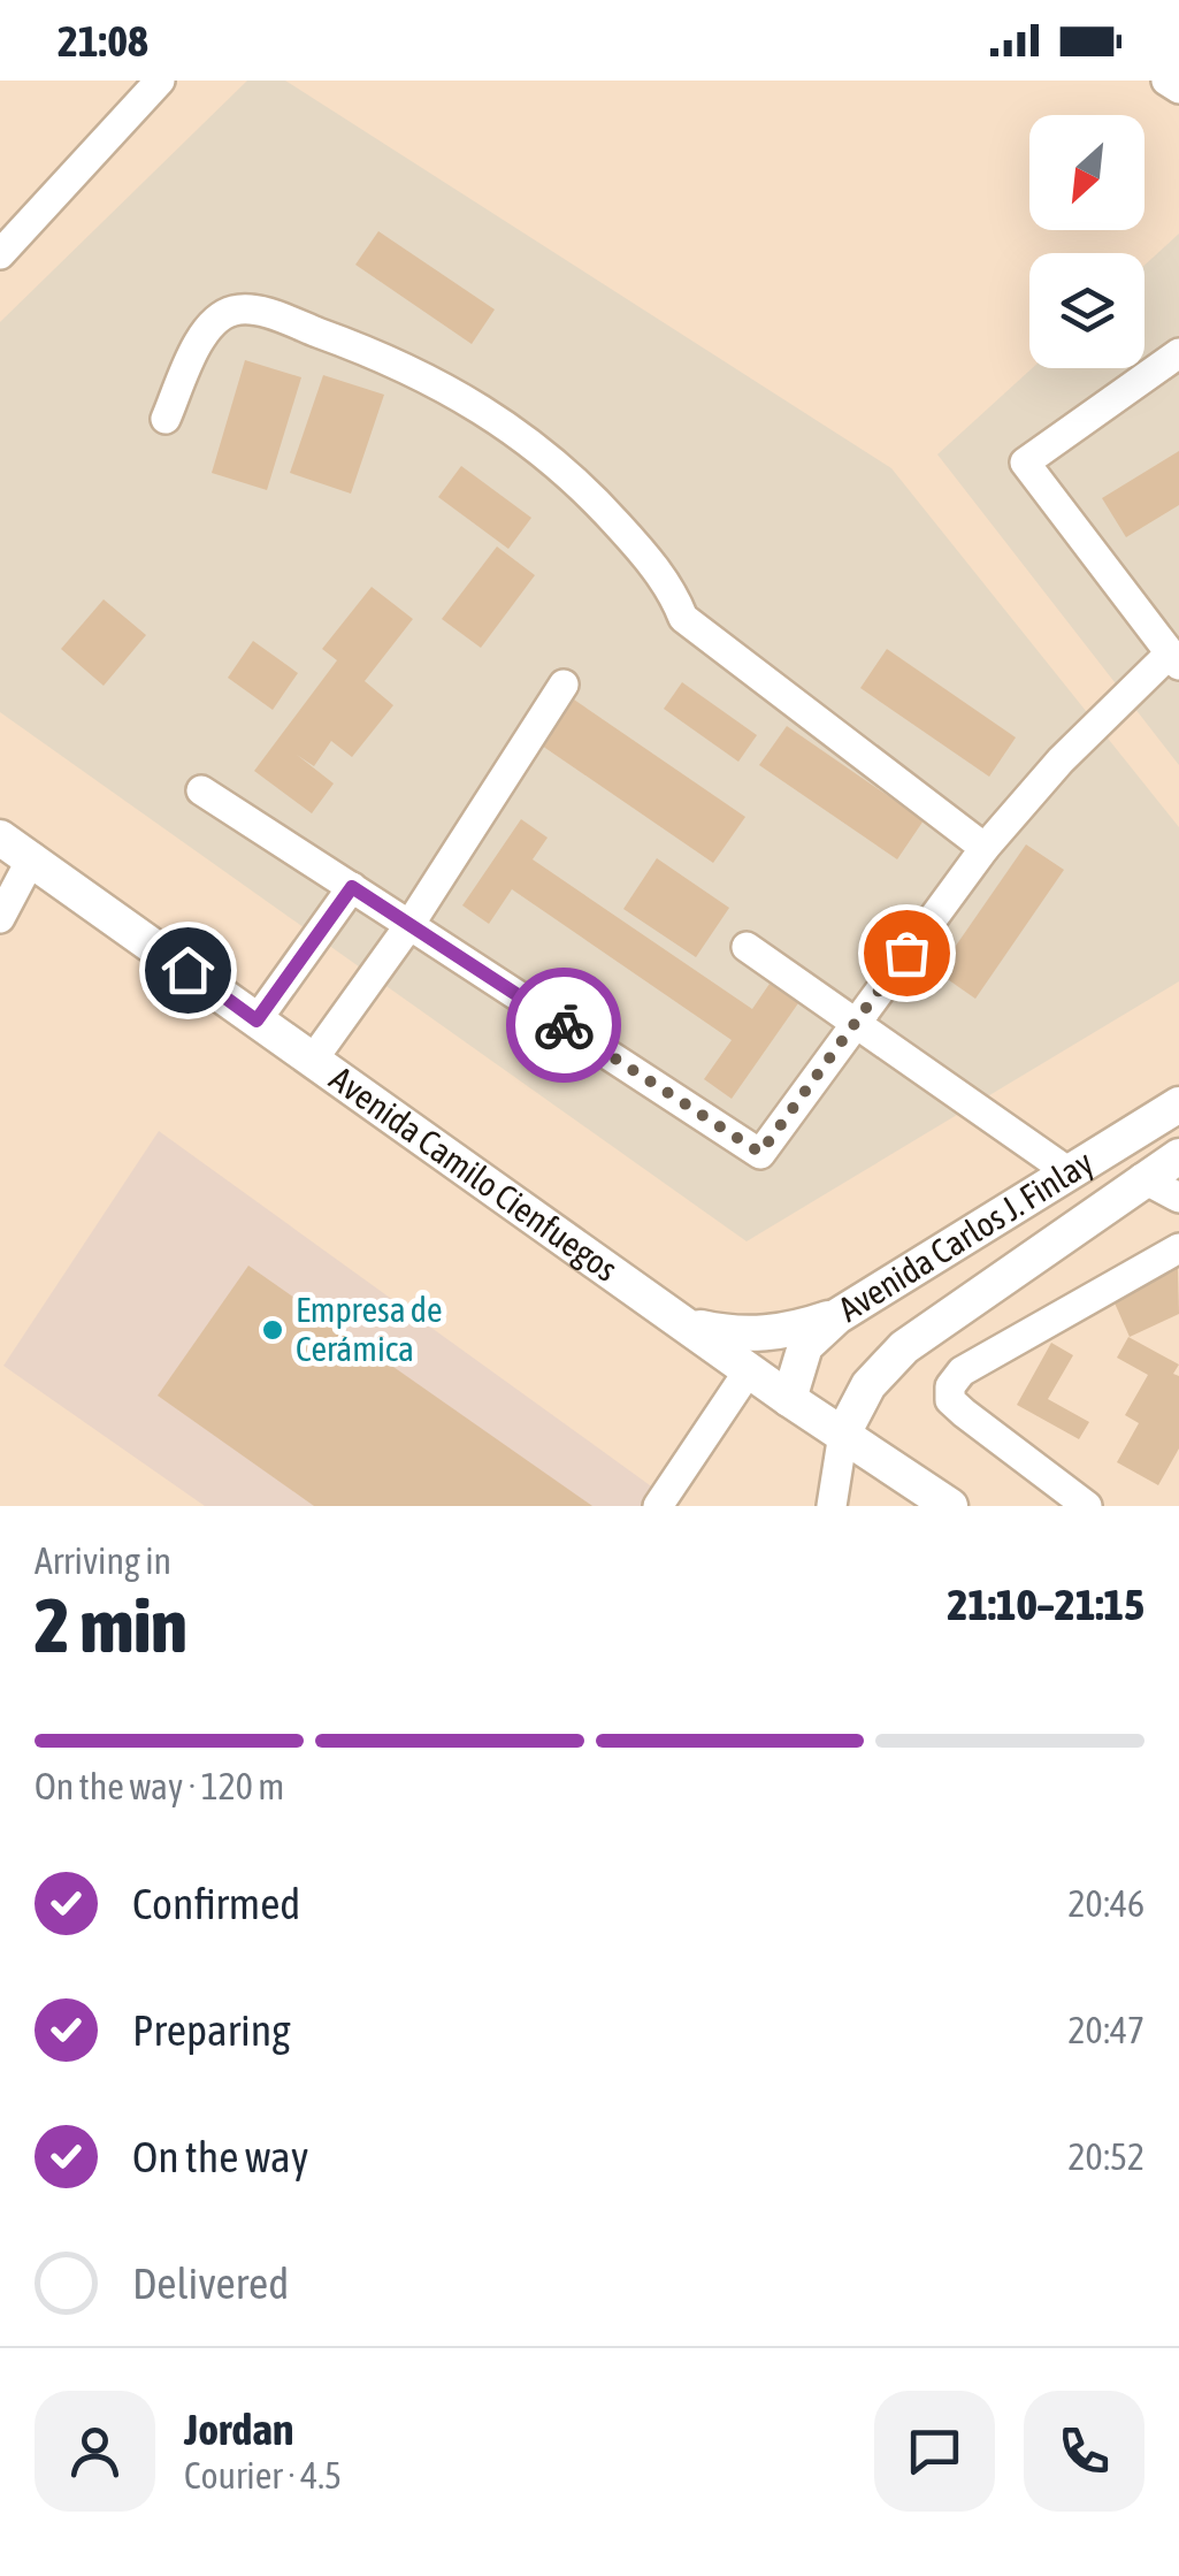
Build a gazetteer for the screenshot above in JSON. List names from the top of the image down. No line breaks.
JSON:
{"streets":{"main road":["Avenida Camilo Cienfuegos","Avenida Carlos J. Finlay"]},"crossings":[["Avenida Camilo Cienfuegos","Avenida Carlos J. Finlay"]],"places":["Empresa de Cerámica"],"north":"bottom left","page":{"status":"21:08","heading":["2 min","Arriving in","21:10–21:15"],"panel":["Jordan","Courier · 4.5"],"bar":"On the way · 120 m","list":[["Confirmed","20:46"],["Preparing","20:47"],["On the way","20:52"],"Delivered"]}}
